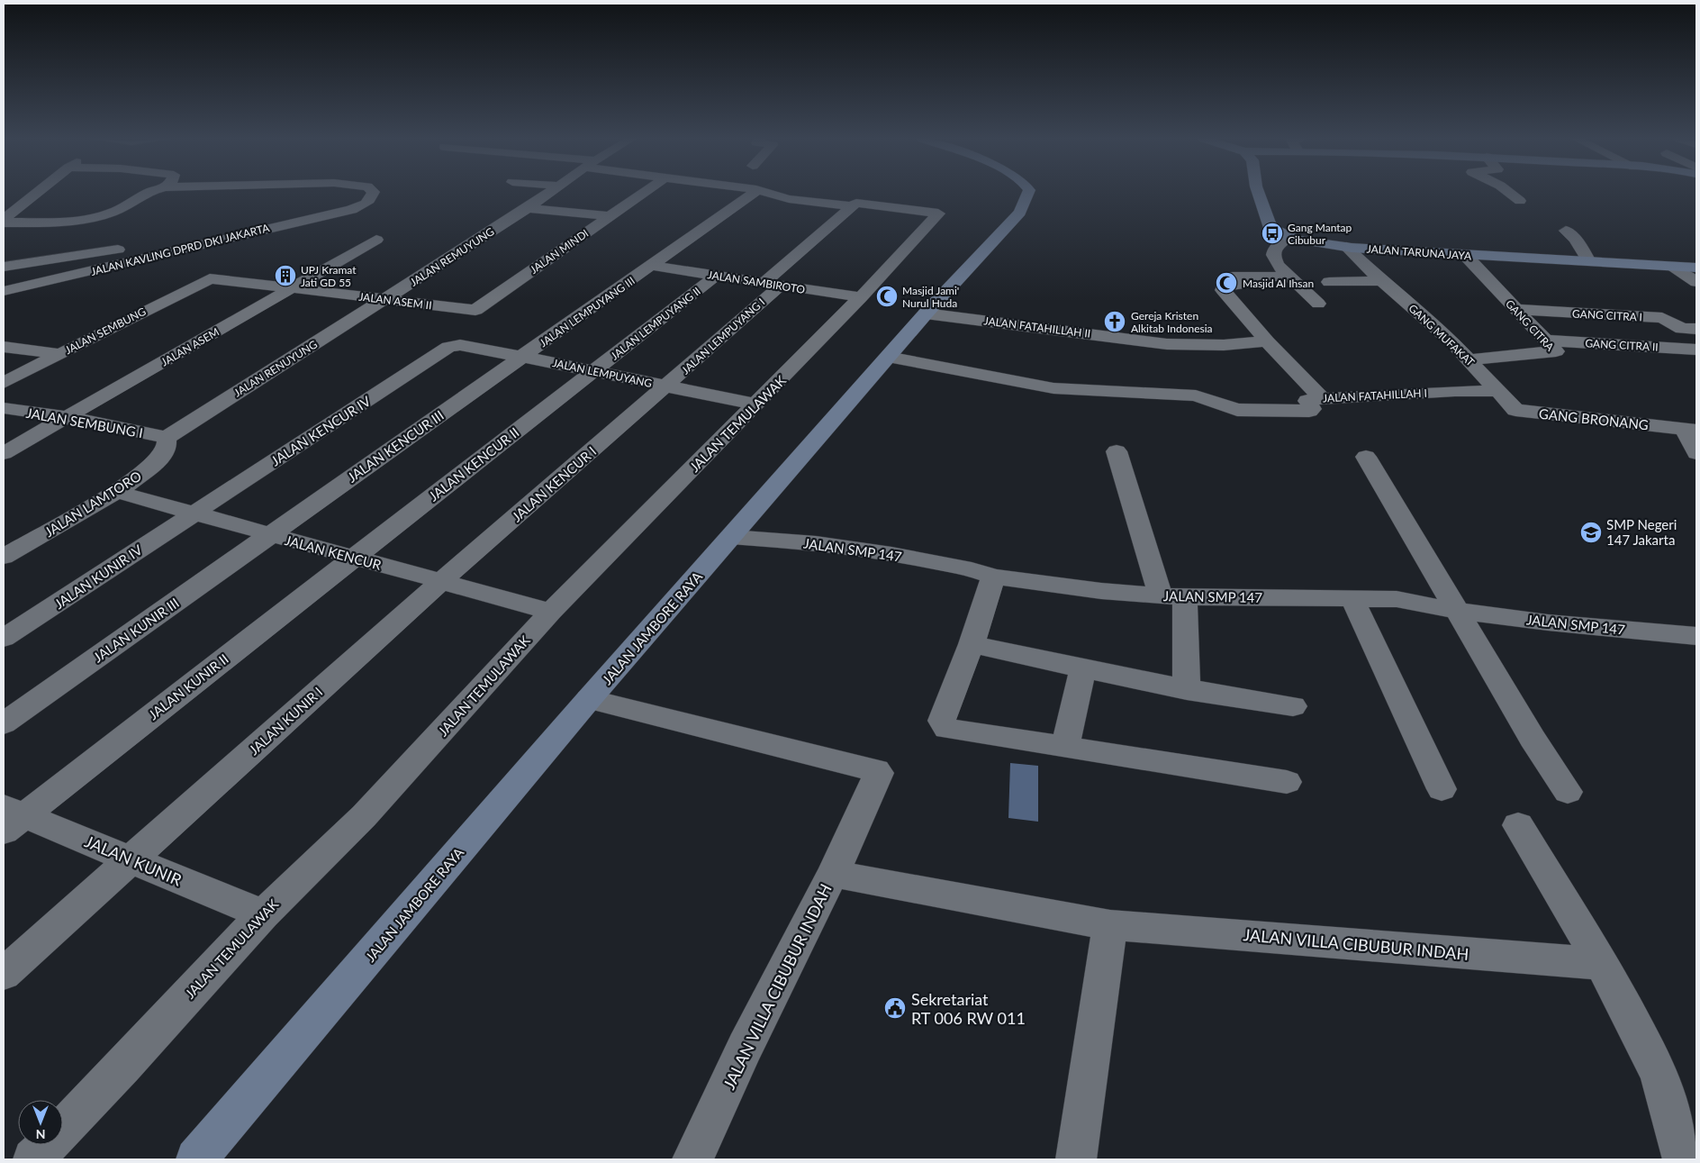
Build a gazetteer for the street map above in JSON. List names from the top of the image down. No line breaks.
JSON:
{"streets":{"street":["JALAN KAVLING DPRD DKI JAKARTA","JALAN MINDI","JALAN TARUNA JAYA","JALAN REMUYUNG","JALAN SAMBIROTO","JALAN ASEM II","JALAN LEMPUYANG III","GANG CITRA I","JALAN LEMPUYANG II","GANG CITRA","JALAN FATAHILLAH II","JALAN SEMBUNG","GANG MUFAKAT","JALAN LEMPUYANG I","GANG CITRA II","JALAN ASEM","JALAN RENUYUNG","JALAN LEMPUYANG","JALAN FATAHILLAH I","GANG BRONANG","JALAN SEMBUNG I","JALAN TEMULAWAK","JALAN KENCUR IV","JALAN KENCUR III","JALAN KENCUR II","JALAN KENCUR I","JALAN LAMTORO","JALAN SMP 147","JALAN KENCUR","JALAN KUNIR IV","JALAN JAMBORE RAYA","JALAN KUNIR III","JALAN KUNIR II","JALAN KUNIR I","JALAN KUNIR","JALAN VILLA CIBUBUR INDAH"]},"crossings":[["JALAN MINDI","JALAN ASEM II"],["JALAN TARUNA JAYA","GANG CITRA"],["JALAN TARUNA JAYA","GANG MUFAKAT"],["JALAN REMUYUNG","JALAN ASEM II"],["JALAN REMUYUNG","JALAN RENUYUNG"],["JALAN SAMBIROTO","JALAN LEMPUYANG III"],["JALAN SAMBIROTO","JALAN LEMPUYANG II"],["JALAN SAMBIROTO","JALAN LEMPUYANG I"],["JALAN SAMBIROTO","JALAN TEMULAWAK"],["JALAN ASEM II","JALAN SEMBUNG"],["JALAN ASEM II","JALAN ASEM"],["JALAN ASEM II","JALAN RENUYUNG"],["JALAN LEMPUYANG III","JALAN LEMPUYANG"],["JALAN LEMPUYANG III","JALAN KENCUR III"],["GANG CITRA I","GANG CITRA"],["JALAN LEMPUYANG II","JALAN LEMPUYANG"],["JALAN LEMPUYANG II","JALAN KENCUR II"],["GANG CITRA","GANG MUFAKAT"],["GANG CITRA","GANG CITRA II"],["JALAN FATAHILLAH II","JALAN JAMBORE RAYA"],["GANG MUFAKAT","JALAN FATAHILLAH I"],["GANG MUFAKAT","GANG BRONANG"],["JALAN LEMPUYANG I","JALAN LEMPUYANG"],["JALAN LEMPUYANG I","JALAN TEMULAWAK"],["JALAN LEMPUYANG I","JALAN KENCUR I"],["JALAN ASEM","JALAN SEMBUNG I"],["JALAN RENUYUNG","JALAN SEMBUNG I"],["JALAN RENUYUNG","JALAN LAMTORO"],["JALAN LEMPUYANG","JALAN TEMULAWAK"],["JALAN LEMPUYANG","JALAN KENCUR IV"],["JALAN LEMPUYANG","JALAN KENCUR III"],["JALAN LEMPUYANG","JALAN KENCUR II"],["JALAN LEMPUYANG","JALAN KENCUR I"],["JALAN FATAHILLAH I","GANG BRONANG"],["JALAN FATAHILLAH I","JALAN JAMBORE RAYA"],["JALAN SEMBUNG I","JALAN LAMTORO"],["JALAN TEMULAWAK","JALAN KENCUR"],["JALAN TEMULAWAK","JALAN KUNIR"],["JALAN KENCUR IV","JALAN KENCUR"],["JALAN KENCUR IV","JALAN KUNIR IV"],["JALAN KENCUR III","JALAN KENCUR"],["JALAN KENCUR III","JALAN KUNIR III"],["JALAN KENCUR II","JALAN KENCUR"],["JALAN KENCUR II","JALAN KUNIR II"],["JALAN KENCUR I","JALAN KENCUR"],["JALAN KENCUR I","JALAN KUNIR I"],["JALAN LAMTORO","JALAN KENCUR"],["JALAN SMP 147","JALAN JAMBORE RAYA"],["JALAN KENCUR","JALAN KUNIR IV"],["JALAN KENCUR","JALAN KUNIR III"],["JALAN KENCUR","JALAN KUNIR II"],["JALAN KENCUR","JALAN KUNIR I"],["JALAN KUNIR II","JALAN KUNIR"],["JALAN KUNIR I","JALAN KUNIR"]],"places":{"bus stop":["Gang Mantap Cibubur"],"building":["UPJ Kramat Jati GD 55"],"mosque":["Masjid Al Ihsan","Masjid Jami' Nurul Huda"],"church":["Gereja Kristen Alkitab Indonesia"],"school or university":["SMP Negeri 147 Jakarta"],"public building":["Sekretariat RT 006 RW 011"]},"north":"bottom"}
